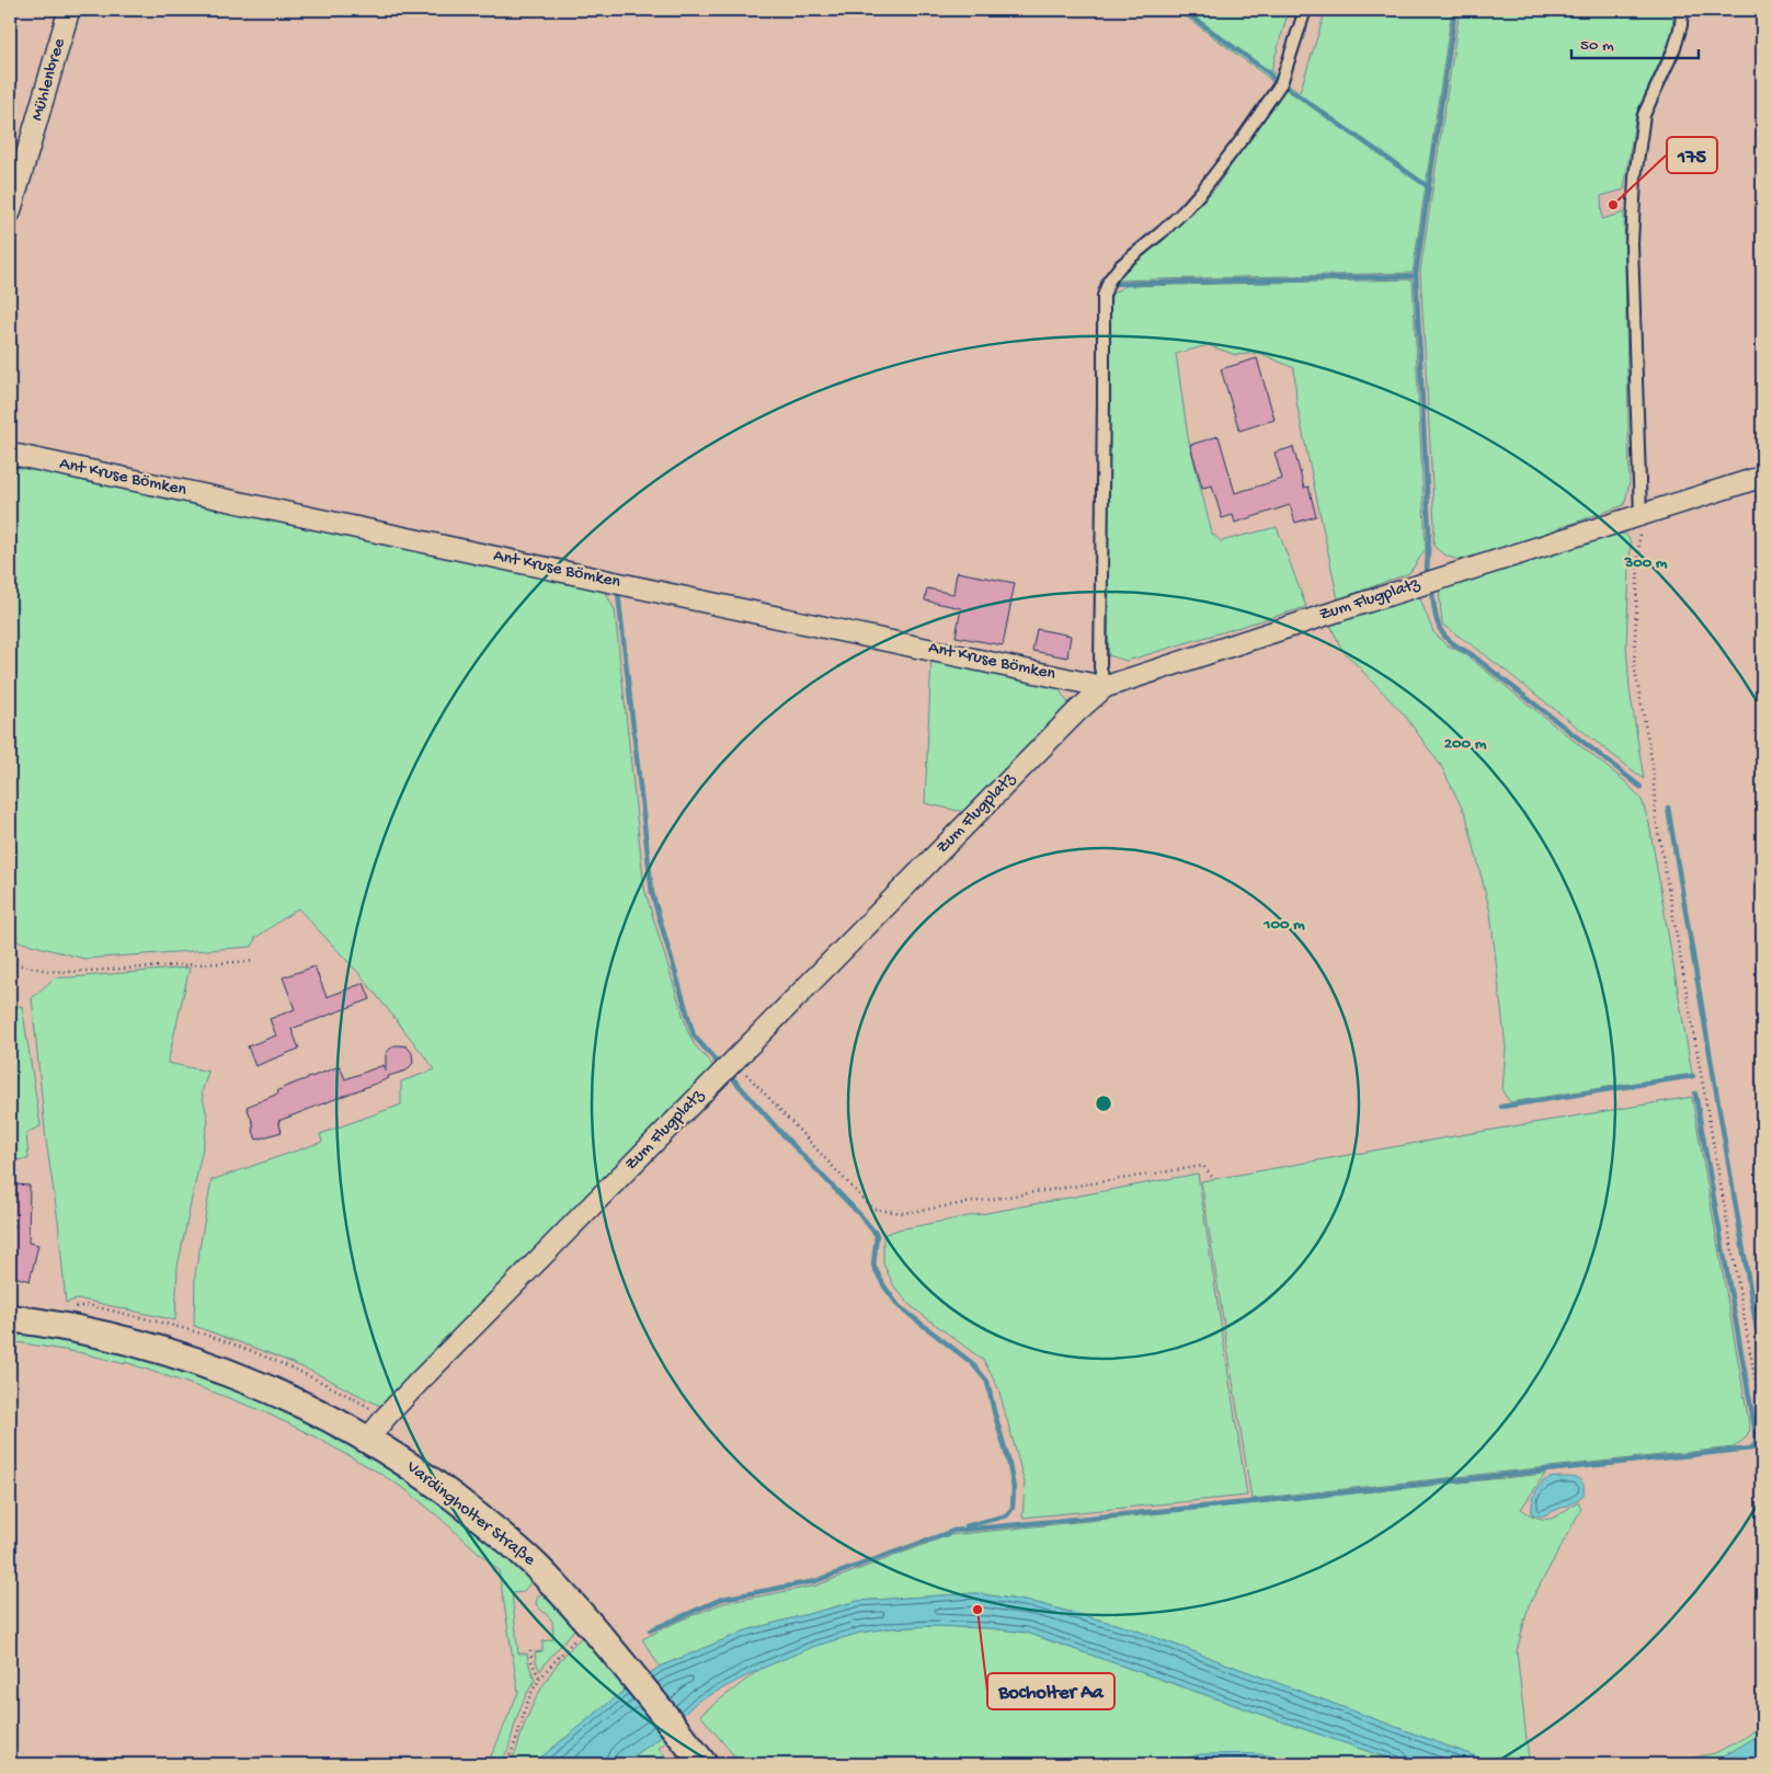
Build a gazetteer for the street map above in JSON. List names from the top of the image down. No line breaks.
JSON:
{"streets":{"street":["Mühlenbree","Ant Kruse Bömken","Zum Flugplatz","Vardingholter Straße"]},"crossings":[["Ant Kruse Bömken","Zum Flugplatz"],["Zum Flugplatz","Vardingholter Straße"]],"places":["175","Bocholter Aa"],"scale_bar":"50 m","rings":["300 m","200 m","100 m"]}
